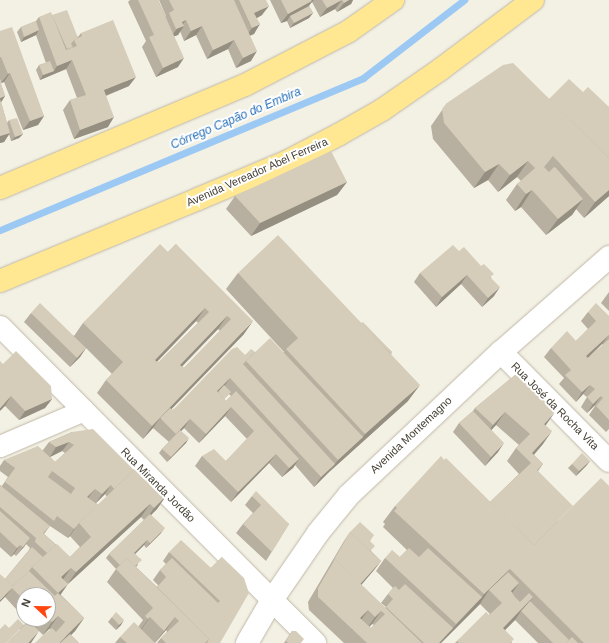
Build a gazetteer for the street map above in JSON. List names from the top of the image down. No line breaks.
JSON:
{"streets":{"main road":["Avenida Vereador Abel Ferreira"],"street":["Rua José da Rocha Vita","Avenida Montemagno","Rua Miranda Jordão"]},"crossings":[["Rua José da Rocha Vita","Avenida Montemagno"],["Avenida Montemagno","Rua Miranda Jordão"]],"water":["Córrego Capão do Embira"],"north":"left"}
